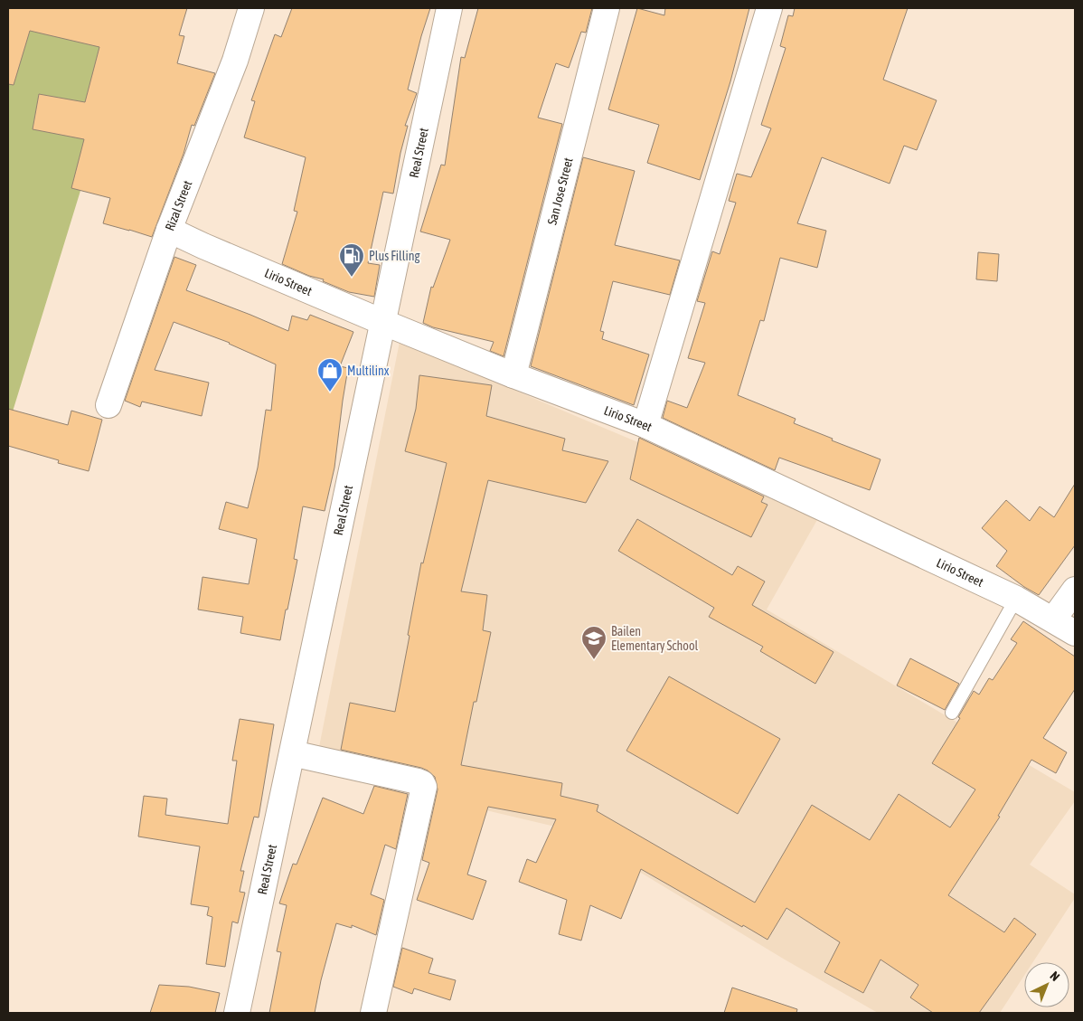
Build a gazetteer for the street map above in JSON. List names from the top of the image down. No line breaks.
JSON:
{"streets":{"street":["Real Street","San Jose Street","Rizal Street","Lirio Street"]},"crossings":[["Real Street","Lirio Street"],["San Jose Street","Lirio Street"],["Rizal Street","Lirio Street"]],"places":{"fuel station":["Plus Filling"],"shop":["Multilinx"],"school or university":["Bailen Elementary School"]},"north":"top right"}
